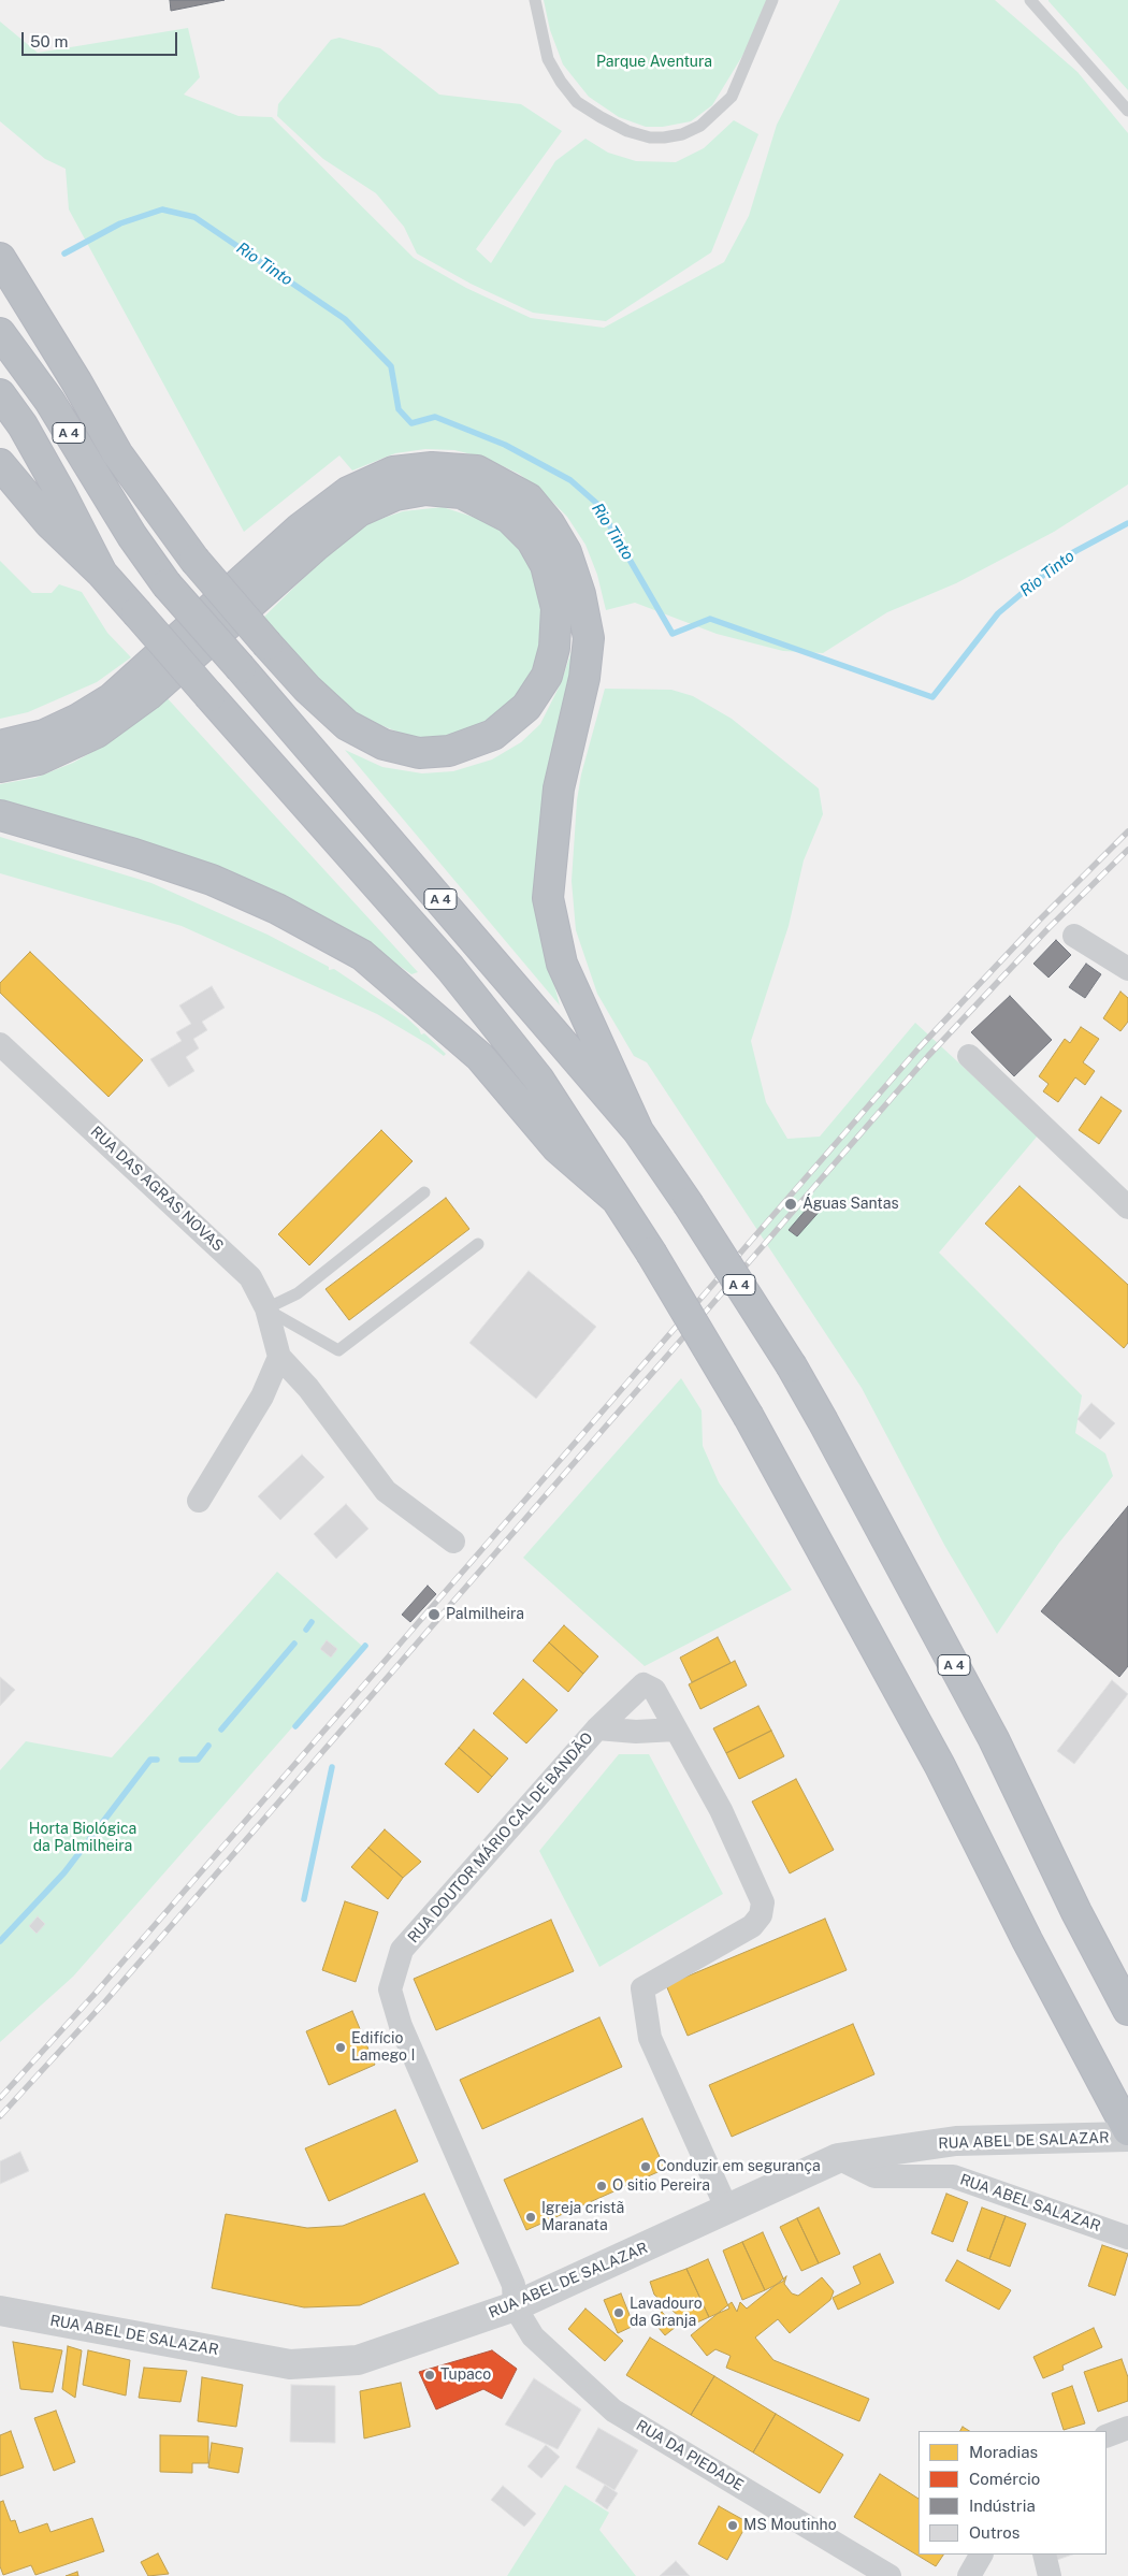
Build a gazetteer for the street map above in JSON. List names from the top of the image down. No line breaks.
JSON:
{"streets":{"highway":["A 4"],"street":["RUA DAS AGRAS NOVAS","RUA DOUTOR MÁRIO CAL DE BANDÃO","RUA ABEL DE SALAZAR","RUA ABEL SALAZAR","RUA DA PIEDADE"]},"crossings":[["RUA DOUTOR MÁRIO CAL DE BANDÃO","RUA ABEL DE SALAZAR"],["RUA DOUTOR MÁRIO CAL DE BANDÃO","RUA DA PIEDADE"],["RUA ABEL DE SALAZAR","RUA ABEL SALAZAR"],["RUA ABEL DE SALAZAR","RUA DA PIEDADE"]],"water":["Rio Tinto"],"parks":["Parque Aventura","Horta Biológica da Palmilheira"],"places":["Águas Santas","Palmilheira","Edifício Lamego I","Conduzir em segurança","O sitio Pereira","Igreja cristã Maranata","Lavadouro da Granja","Tupaco","MS Moutinho"],"legend":["Moradias","Comércio","Indústria","Outros"],"scale_bar":"50 m"}
